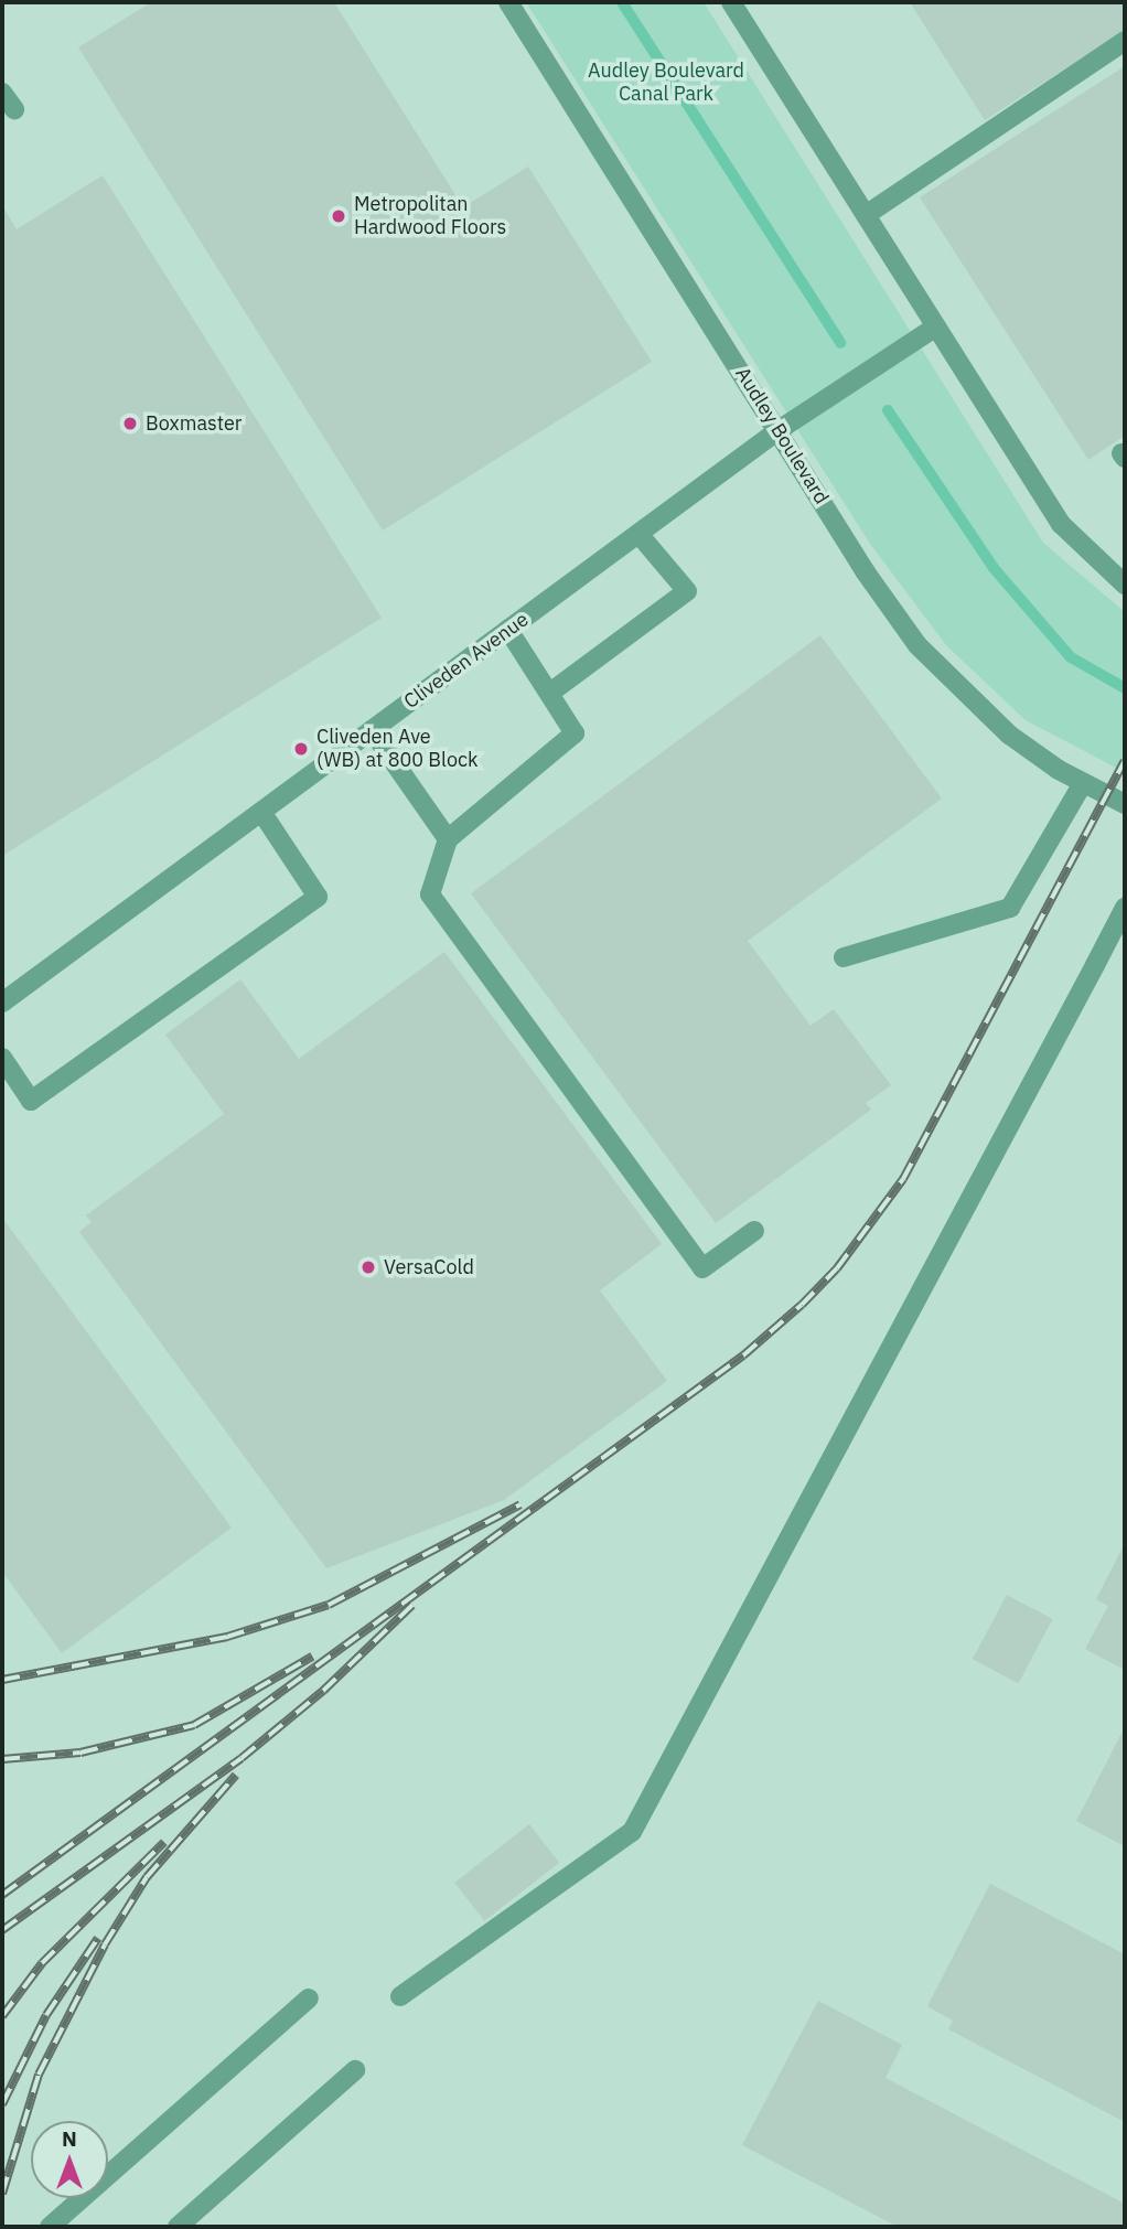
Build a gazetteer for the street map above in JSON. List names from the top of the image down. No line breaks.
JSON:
{"streets":{"street":["Audley Boulevard","Cliveden Avenue"]},"crossings":[["Audley Boulevard","Cliveden Avenue"]],"parks":["Audley Boulevard Canal Park"],"places":["Metropolitan Hardwood Floors","Boxmaster","Cliveden Ave (WB) at 800 Block","VersaCold"],"north":"top"}
